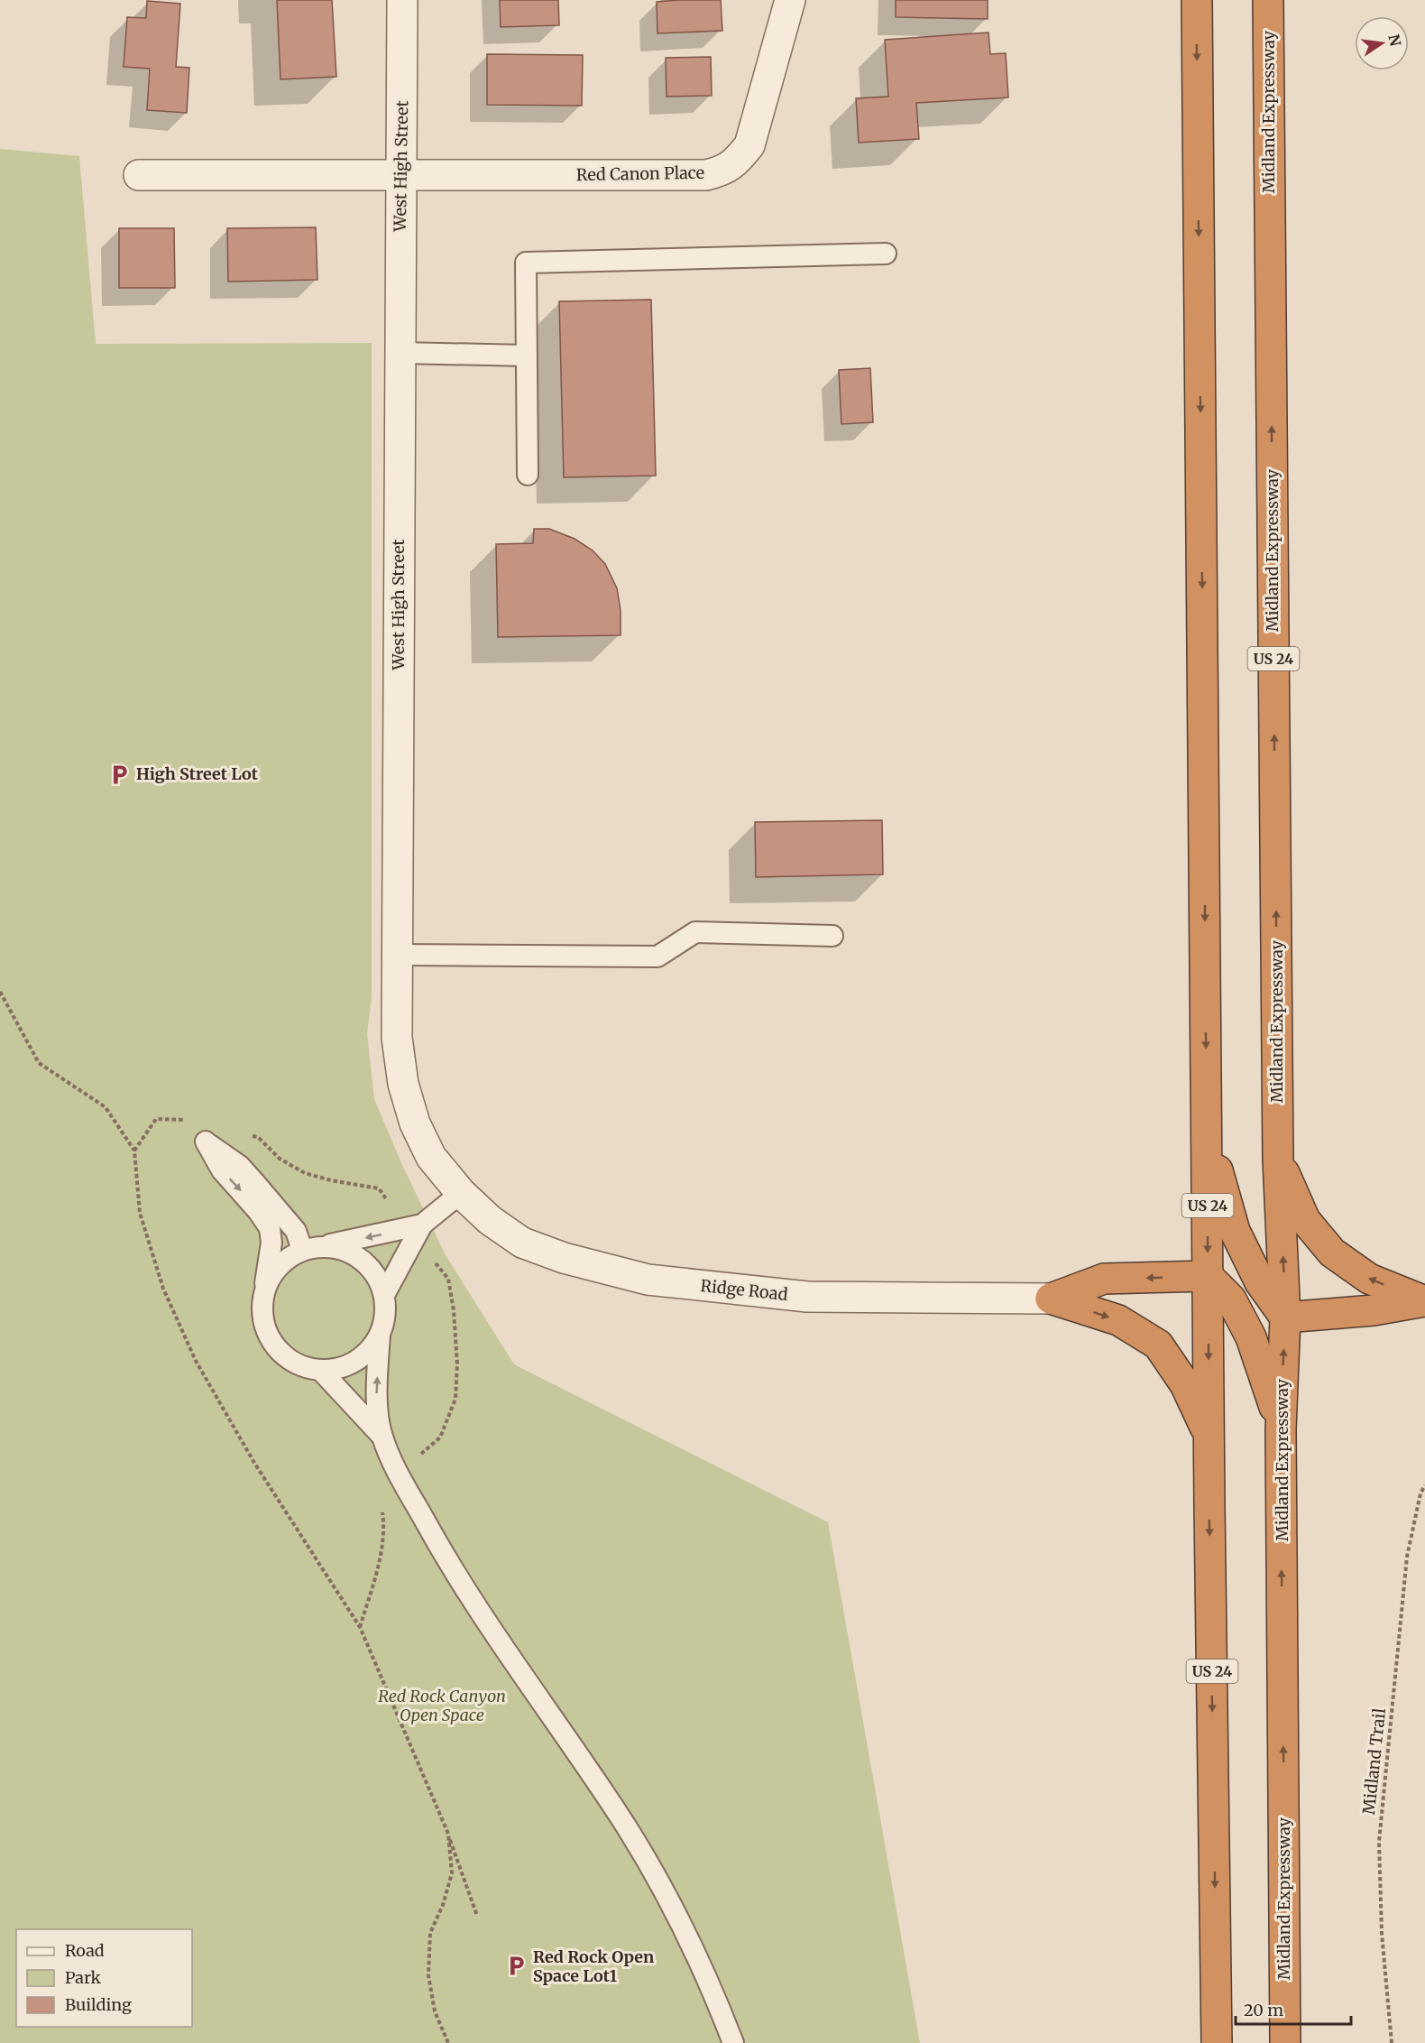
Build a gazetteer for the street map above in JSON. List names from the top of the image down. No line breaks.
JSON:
{"streets":{"highway":["Midland Expressway","US 24"],"street":["West High Street","Red Canon Place","Ridge Road"],"path":["Midland Trail"]},"crossings":[["West High Street","Red Canon Place"],["West High Street","Ridge Road"]],"parks":["Red Rock Canyon Open Space"],"places":{"parking":["High Street Lot","Red Rock Open Space Lot1"]},"legend":["Road","Park","Building"],"scale_bar":"20 m","north":"right"}
